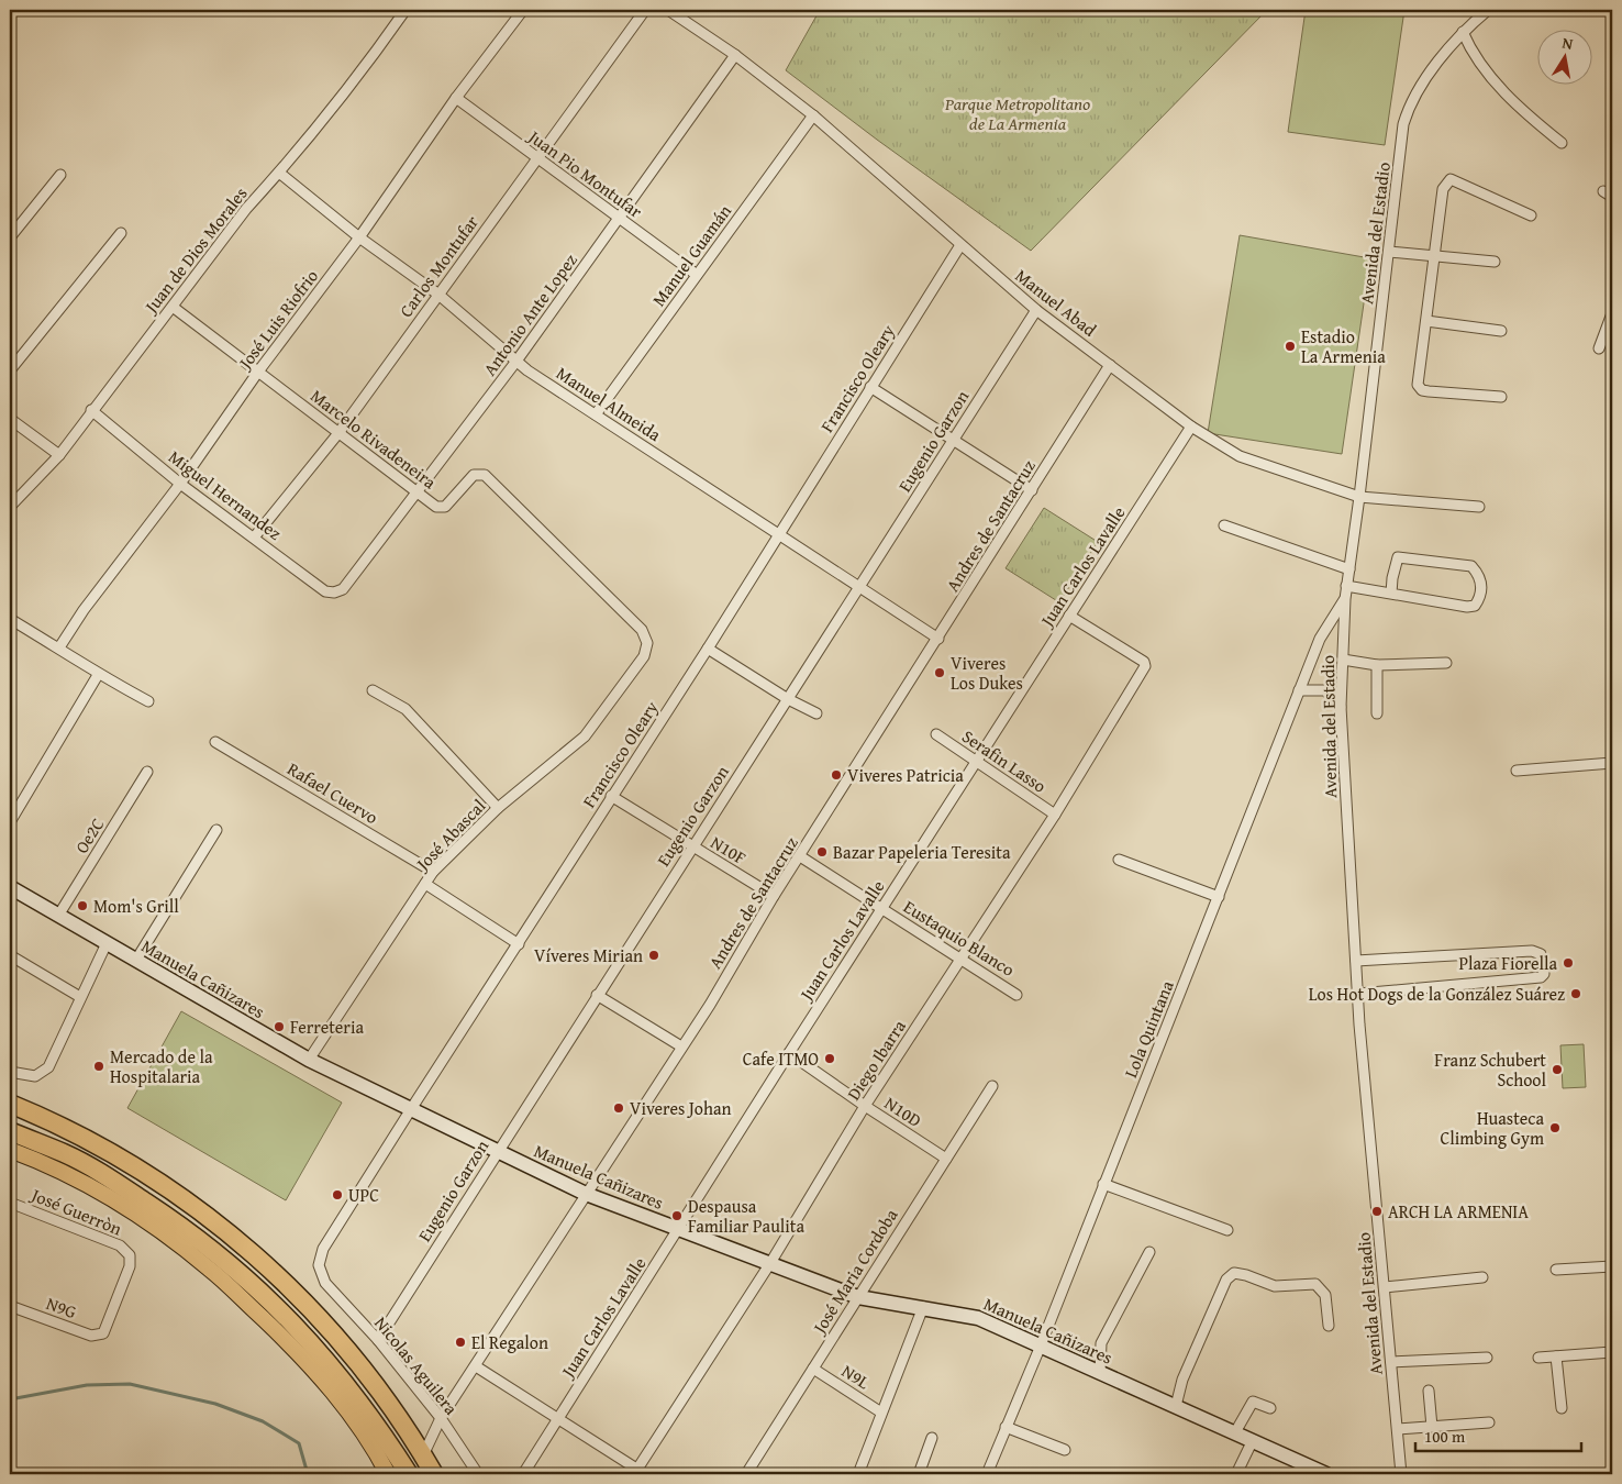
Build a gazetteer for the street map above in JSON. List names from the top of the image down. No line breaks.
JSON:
{"streets":{"street":["Juan Pio Montufar","Avenida del Estadio","Juan de Dios Morales","Manuel Guamán","Carlos Montufar","Manuel Abad","Antonio Ante Lopez","José Luis Riofrio","Francisco Oleary","Manuel Almeida","Marcelo Rivadeneira","Eugenio Garzon","Miguel Hernandez","Andres de Santacruz","Juan Carlos Lavalle","Serafin Lasso","Rafael Cuervo","José Abascal","Oe2C","N10F","Eustaquio Blanco","Manuela Cañizares","Lola Quintana","Diego Ibarra","N10D","José Guerròn","José Maria Cordoba","N9G","Nicolas Aguilera","N9L"]},"crossings":[["Juan Pio Montufar","Manuel Guamán"],["Juan Pio Montufar","Carlos Montufar"],["Juan Pio Montufar","Antonio Ante Lopez"],["Juan Pio Montufar","José Luis Riofrio"],["Avenida del Estadio","Manuel Abad"],["Avenida del Estadio","Lola Quintana"],["Juan de Dios Morales","Manuel Almeida"],["Juan de Dios Morales","Marcelo Rivadeneira"],["Juan de Dios Morales","Miguel Hernandez"],["Manuel Guamán","Manuel Abad"],["Manuel Guamán","Manuel Almeida"],["Carlos Montufar","Manuel Almeida"],["Carlos Montufar","Marcelo Rivadeneira"],["Carlos Montufar","Miguel Hernandez"],["Manuel Abad","Antonio Ante Lopez"],["Manuel Abad","Francisco Oleary"],["Manuel Abad","Eugenio Garzon"],["Manuel Abad","Andres de Santacruz"],["Manuel Abad","Juan Carlos Lavalle"],["Antonio Ante Lopez","Manuel Almeida"],["Antonio Ante Lopez","Marcelo Rivadeneira"],["Antonio Ante Lopez","Miguel Hernandez"],["José Luis Riofrio","Manuel Almeida"],["José Luis Riofrio","Marcelo Rivadeneira"],["José Luis Riofrio","Miguel Hernandez"],["Francisco Oleary","Manuel Almeida"],["Francisco Oleary","N10F"],["Francisco Oleary","Manuela Cañizares"],["Francisco Oleary","Nicolas Aguilera"],["Manuel Almeida","Eugenio Garzon"],["Manuel Almeida","Andres de Santacruz"],["Marcelo Rivadeneira","José Abascal"],["Eugenio Garzon","N10F"],["Eugenio Garzon","Manuela Cañizares"],["Eugenio Garzon","Nicolas Aguilera"],["Andres de Santacruz","N10F"],["Andres de Santacruz","Eustaquio Blanco"],["Andres de Santacruz","Manuela Cañizares"],["Andres de Santacruz","Nicolas Aguilera"],["Juan Carlos Lavalle","Serafin Lasso"],["Juan Carlos Lavalle","Eustaquio Blanco"],["Juan Carlos Lavalle","Manuela Cañizares"],["Juan Carlos Lavalle","Diego Ibarra"],["Juan Carlos Lavalle","N10D"],["Serafin Lasso","Diego Ibarra"],["Rafael Cuervo","José Abascal"],["José Abascal","Manuela Cañizares"],["Oe2C","Manuela Cañizares"],["Eustaquio Blanco","Diego Ibarra"],["Manuela Cañizares","Lola Quintana"],["Manuela Cañizares","Diego Ibarra"],["Manuela Cañizares","José Maria Cordoba"],["Diego Ibarra","N10D"],["N10D","José Maria Cordoba"],["José Guerròn","N9G"],["José Maria Cordoba","N9L"]],"parks":["Parque Metropolitano de La Armenia"],"places":["Estadio La Armenia","Viveres Los Dukes","Viveres Patricia","Bazar Papeleria Teresita","Mom's Grill","Víveres Mirian","Plaza Fiorella","Los Hot Dogs de la González Suárez","Ferreteria","Cafe ITMO","Mercado de la Hospitalaria","Franz Schubert School","Viveres Johan","Huasteca Climbing Gym","UPC","ARCH LA ARMENIA","Despausa Familiar Paulita","El Regalon"],"scale_bar":"100 m","north":"top"}
